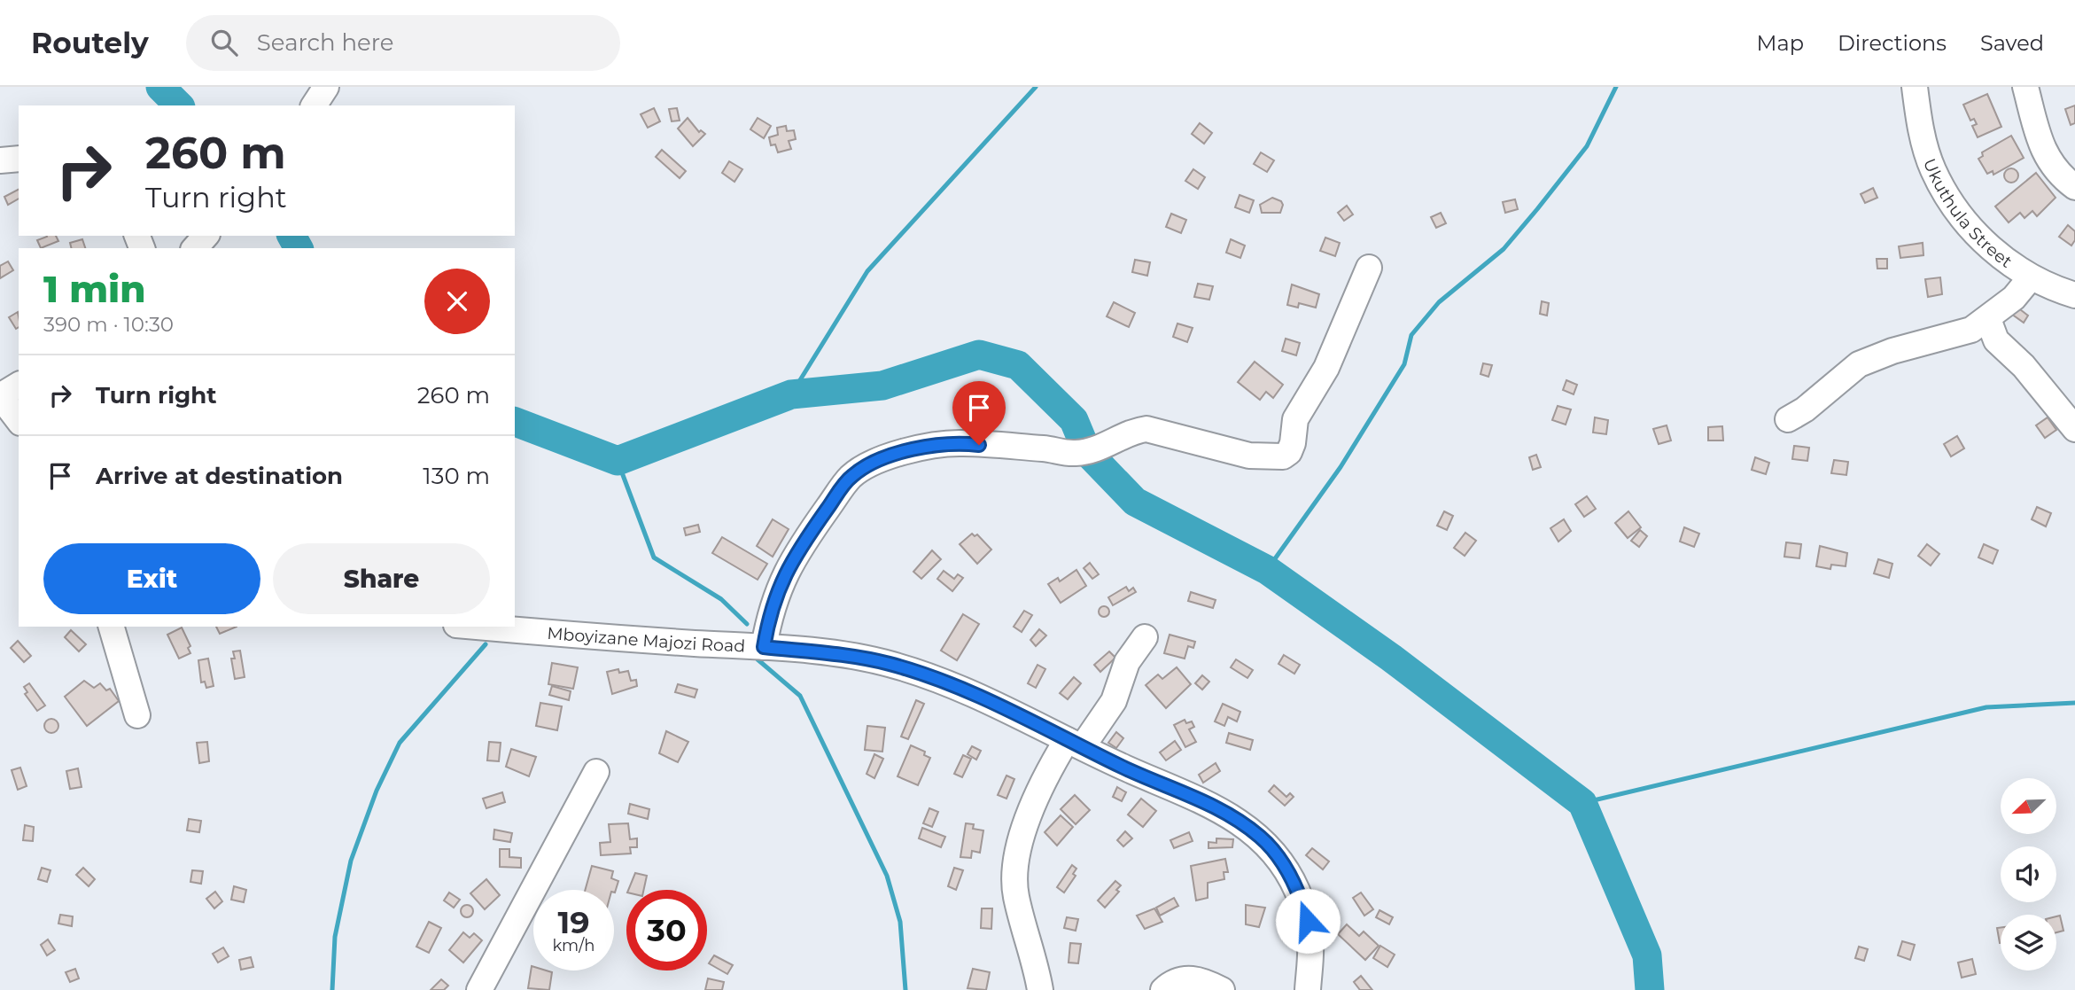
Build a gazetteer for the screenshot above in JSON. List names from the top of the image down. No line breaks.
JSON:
{"streets":{"street":["Ukuthula Street","Mboyizane Majozi Road"]},"north":"bottom left","page":{"header":"Routely","search":"Search here","nav":["Map","Directions","Saved"],"turn":["260 m","Turn right"],"heading":["1 min","390 m · 10:30"],"list":[{"name":"Turn right","value":"260 m"},{"name":"Arrive at destination","value":"130 m"}],"buttons":["Exit","Share"],"speed":"19 km/h","limit":"30"}}
